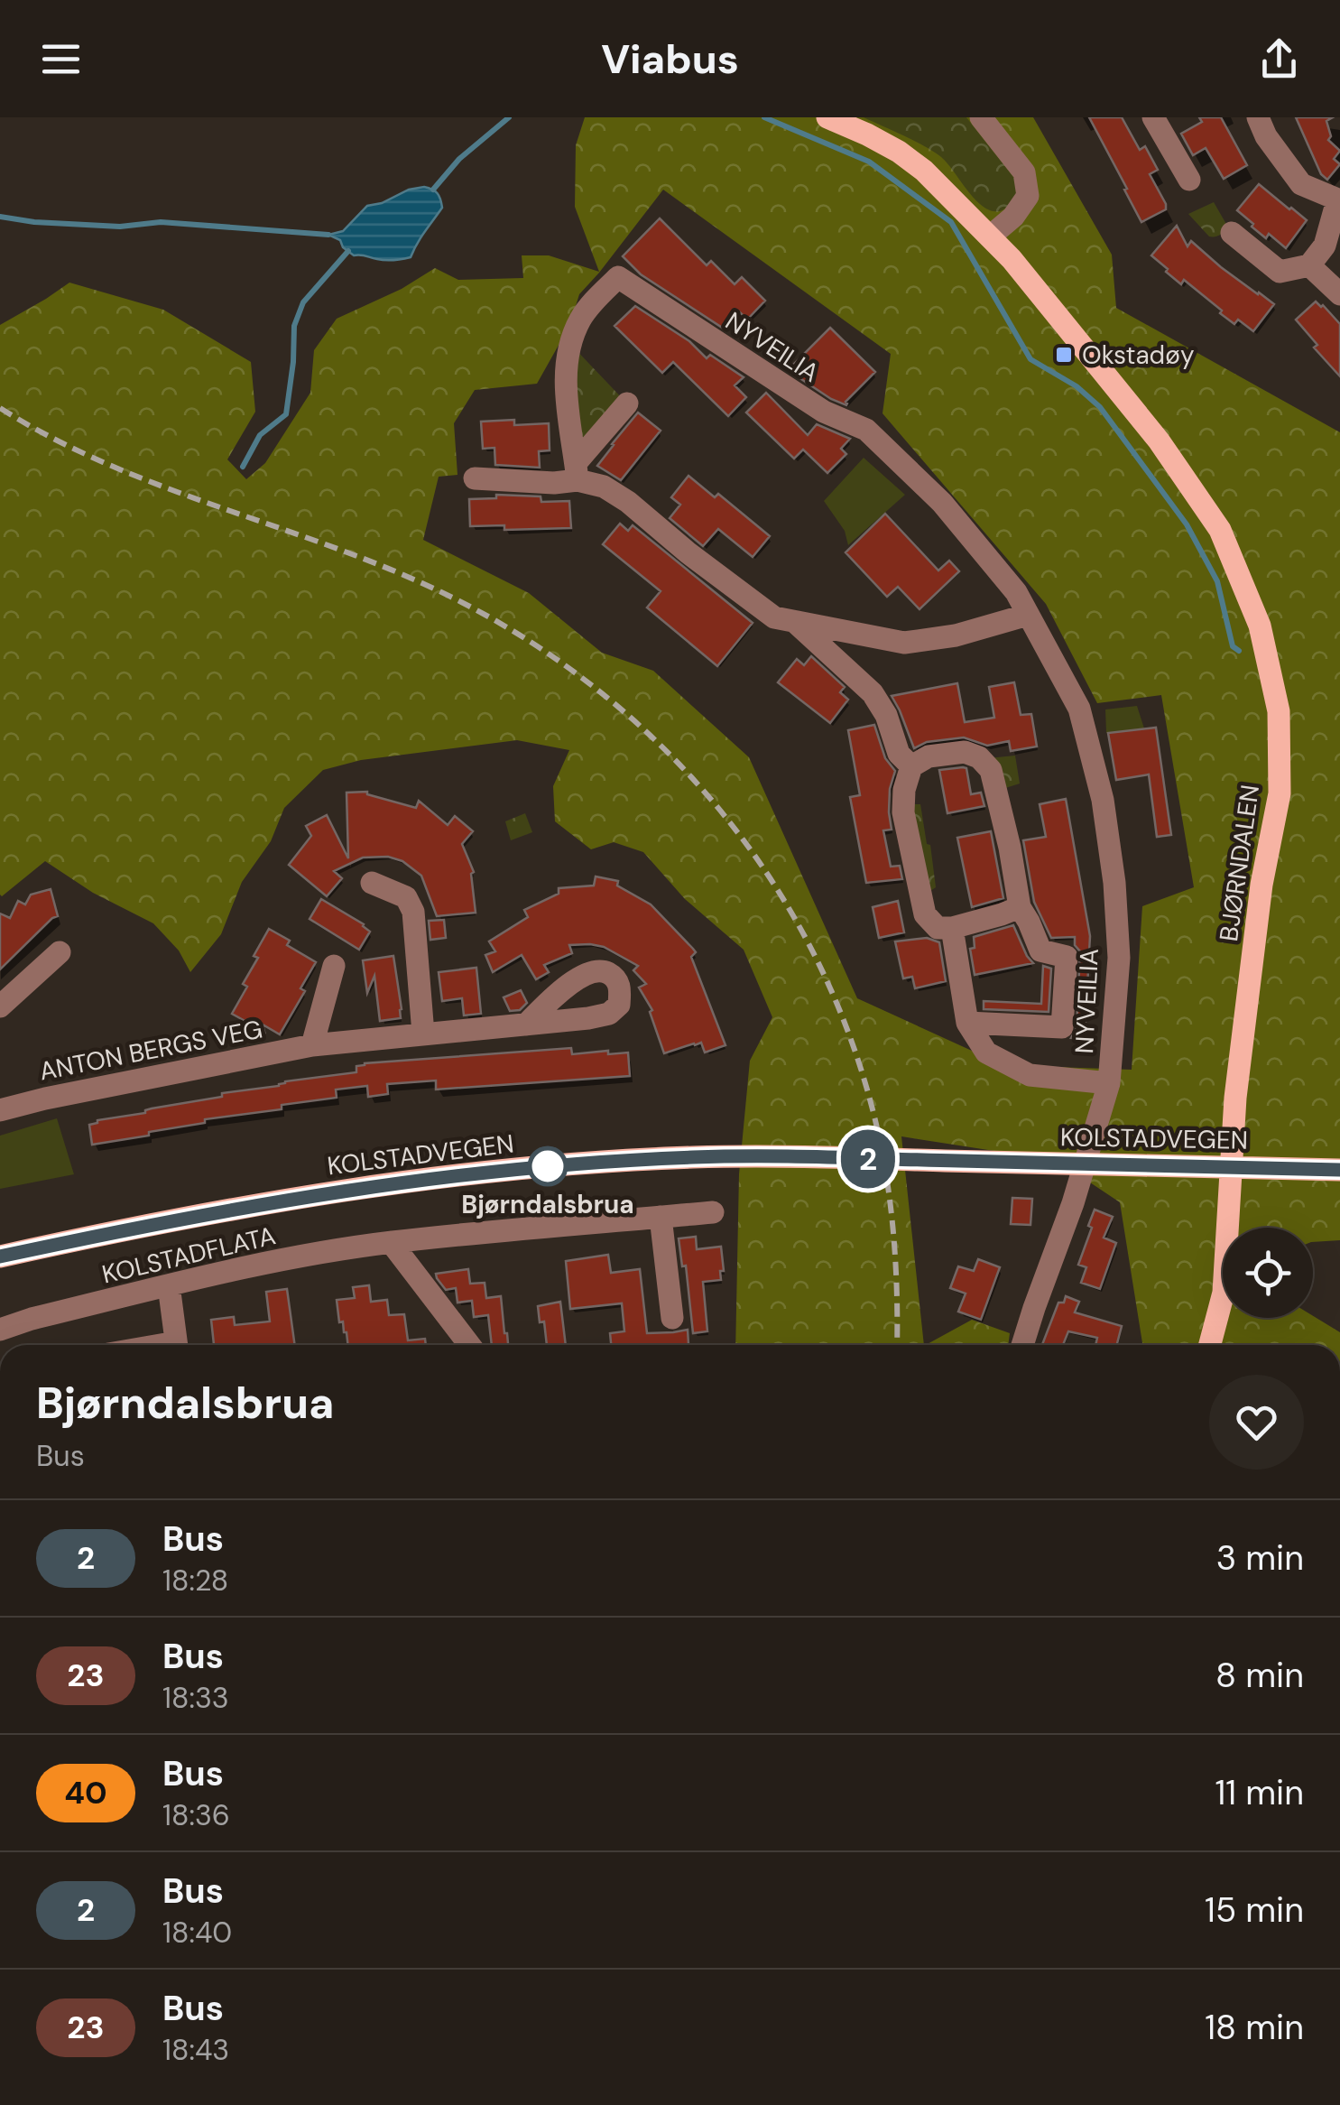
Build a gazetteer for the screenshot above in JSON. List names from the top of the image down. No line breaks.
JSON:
{"streets":{"main road":["BJØRNDALEN","KOLSTADVEGEN"],"street":["NYVEILIA","ANTON BERGS VEG","KOLSTADFLATA"]},"places":{"transit":["Okstadøy"],"other":["Bjørndalsbrua"]},"lines":["bus line 2"],"page":{"header":"Viabus","on_map":"2","heading":["Bjørndalsbrua","Bus"],"list":[{"mark":"2","name":"Bus","note":"18:28","value":"3 min"},{"mark":"23","name":"Bus","note":"18:33","value":"8 min"},{"mark":"40","name":"Bus","note":"18:36","value":"11 min"},{"mark":"2","name":"Bus","note":"18:40","value":"15 min"},{"mark":"23","name":"Bus","note":"18:43","value":"18 min"}]}}
